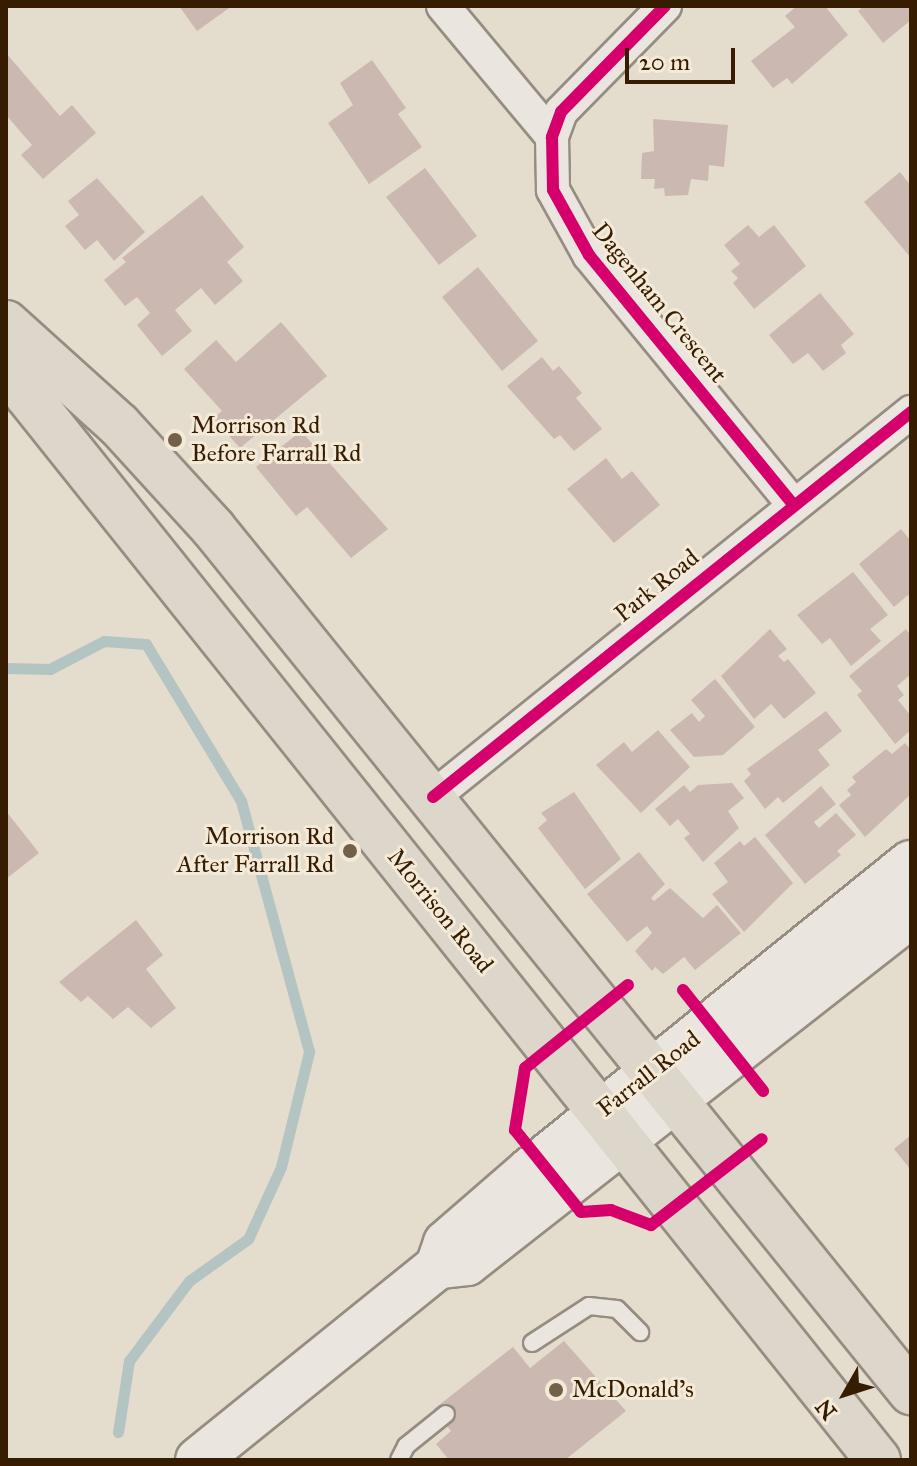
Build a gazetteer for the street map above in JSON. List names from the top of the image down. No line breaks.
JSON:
{"streets":{"main road":["Morrison Road","Farrall Road"],"street":["Dagenham Crescent","Park Road"]},"crossings":[["Dagenham Crescent","Park Road"],["Morrison Road","Farrall Road"]],"places":["Morrison Rd Before Farrall Rd","Morrison Rd After Farrall Rd","McDonald's"],"scale_bar":"20 m","north":"bottom left"}
